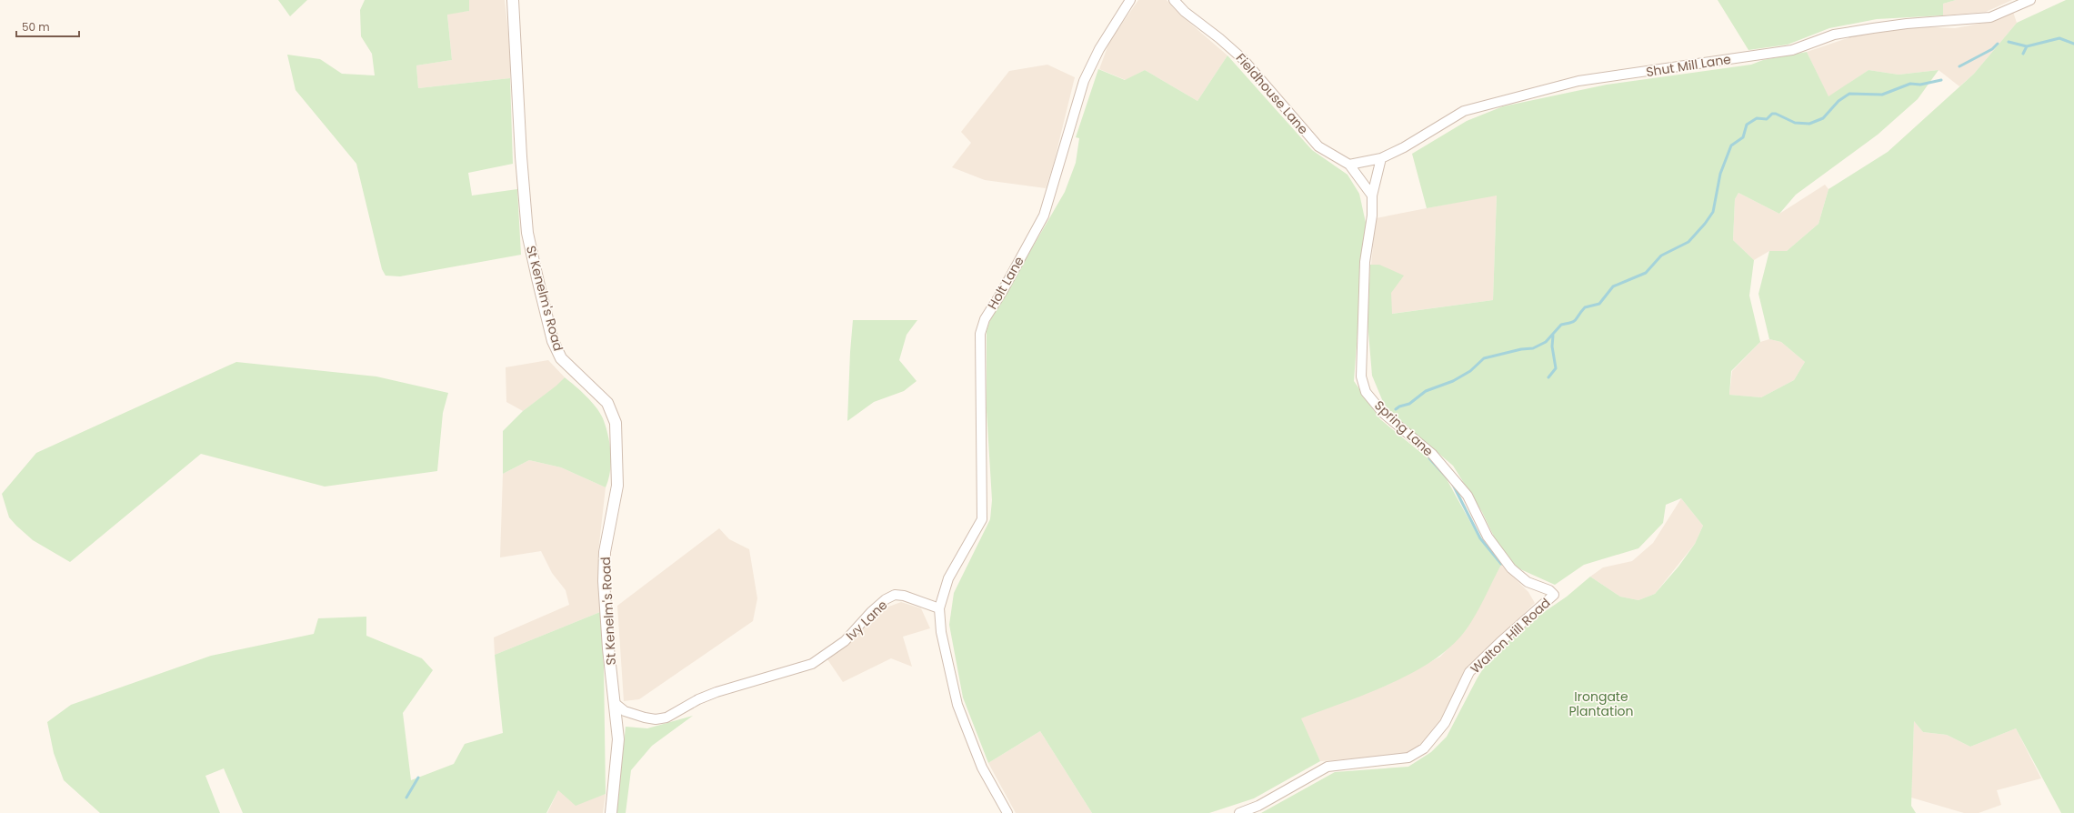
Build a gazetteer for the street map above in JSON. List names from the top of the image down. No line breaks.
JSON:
{"streets":{"street":["Shut Mill Lane","Fieldhouse Lane","Holt Lane","St Kenelm's Road","Spring Lane","Ivy Lane","Walton Hill Road"]},"crossings":[["Shut Mill Lane","Fieldhouse Lane"],["Shut Mill Lane","Spring Lane"],["Holt Lane","Ivy Lane"],["St Kenelm's Road","Ivy Lane"],["Spring Lane","Walton Hill Road"]],"parks":["Irongate Plantation"],"scale_bar":"50 m"}
